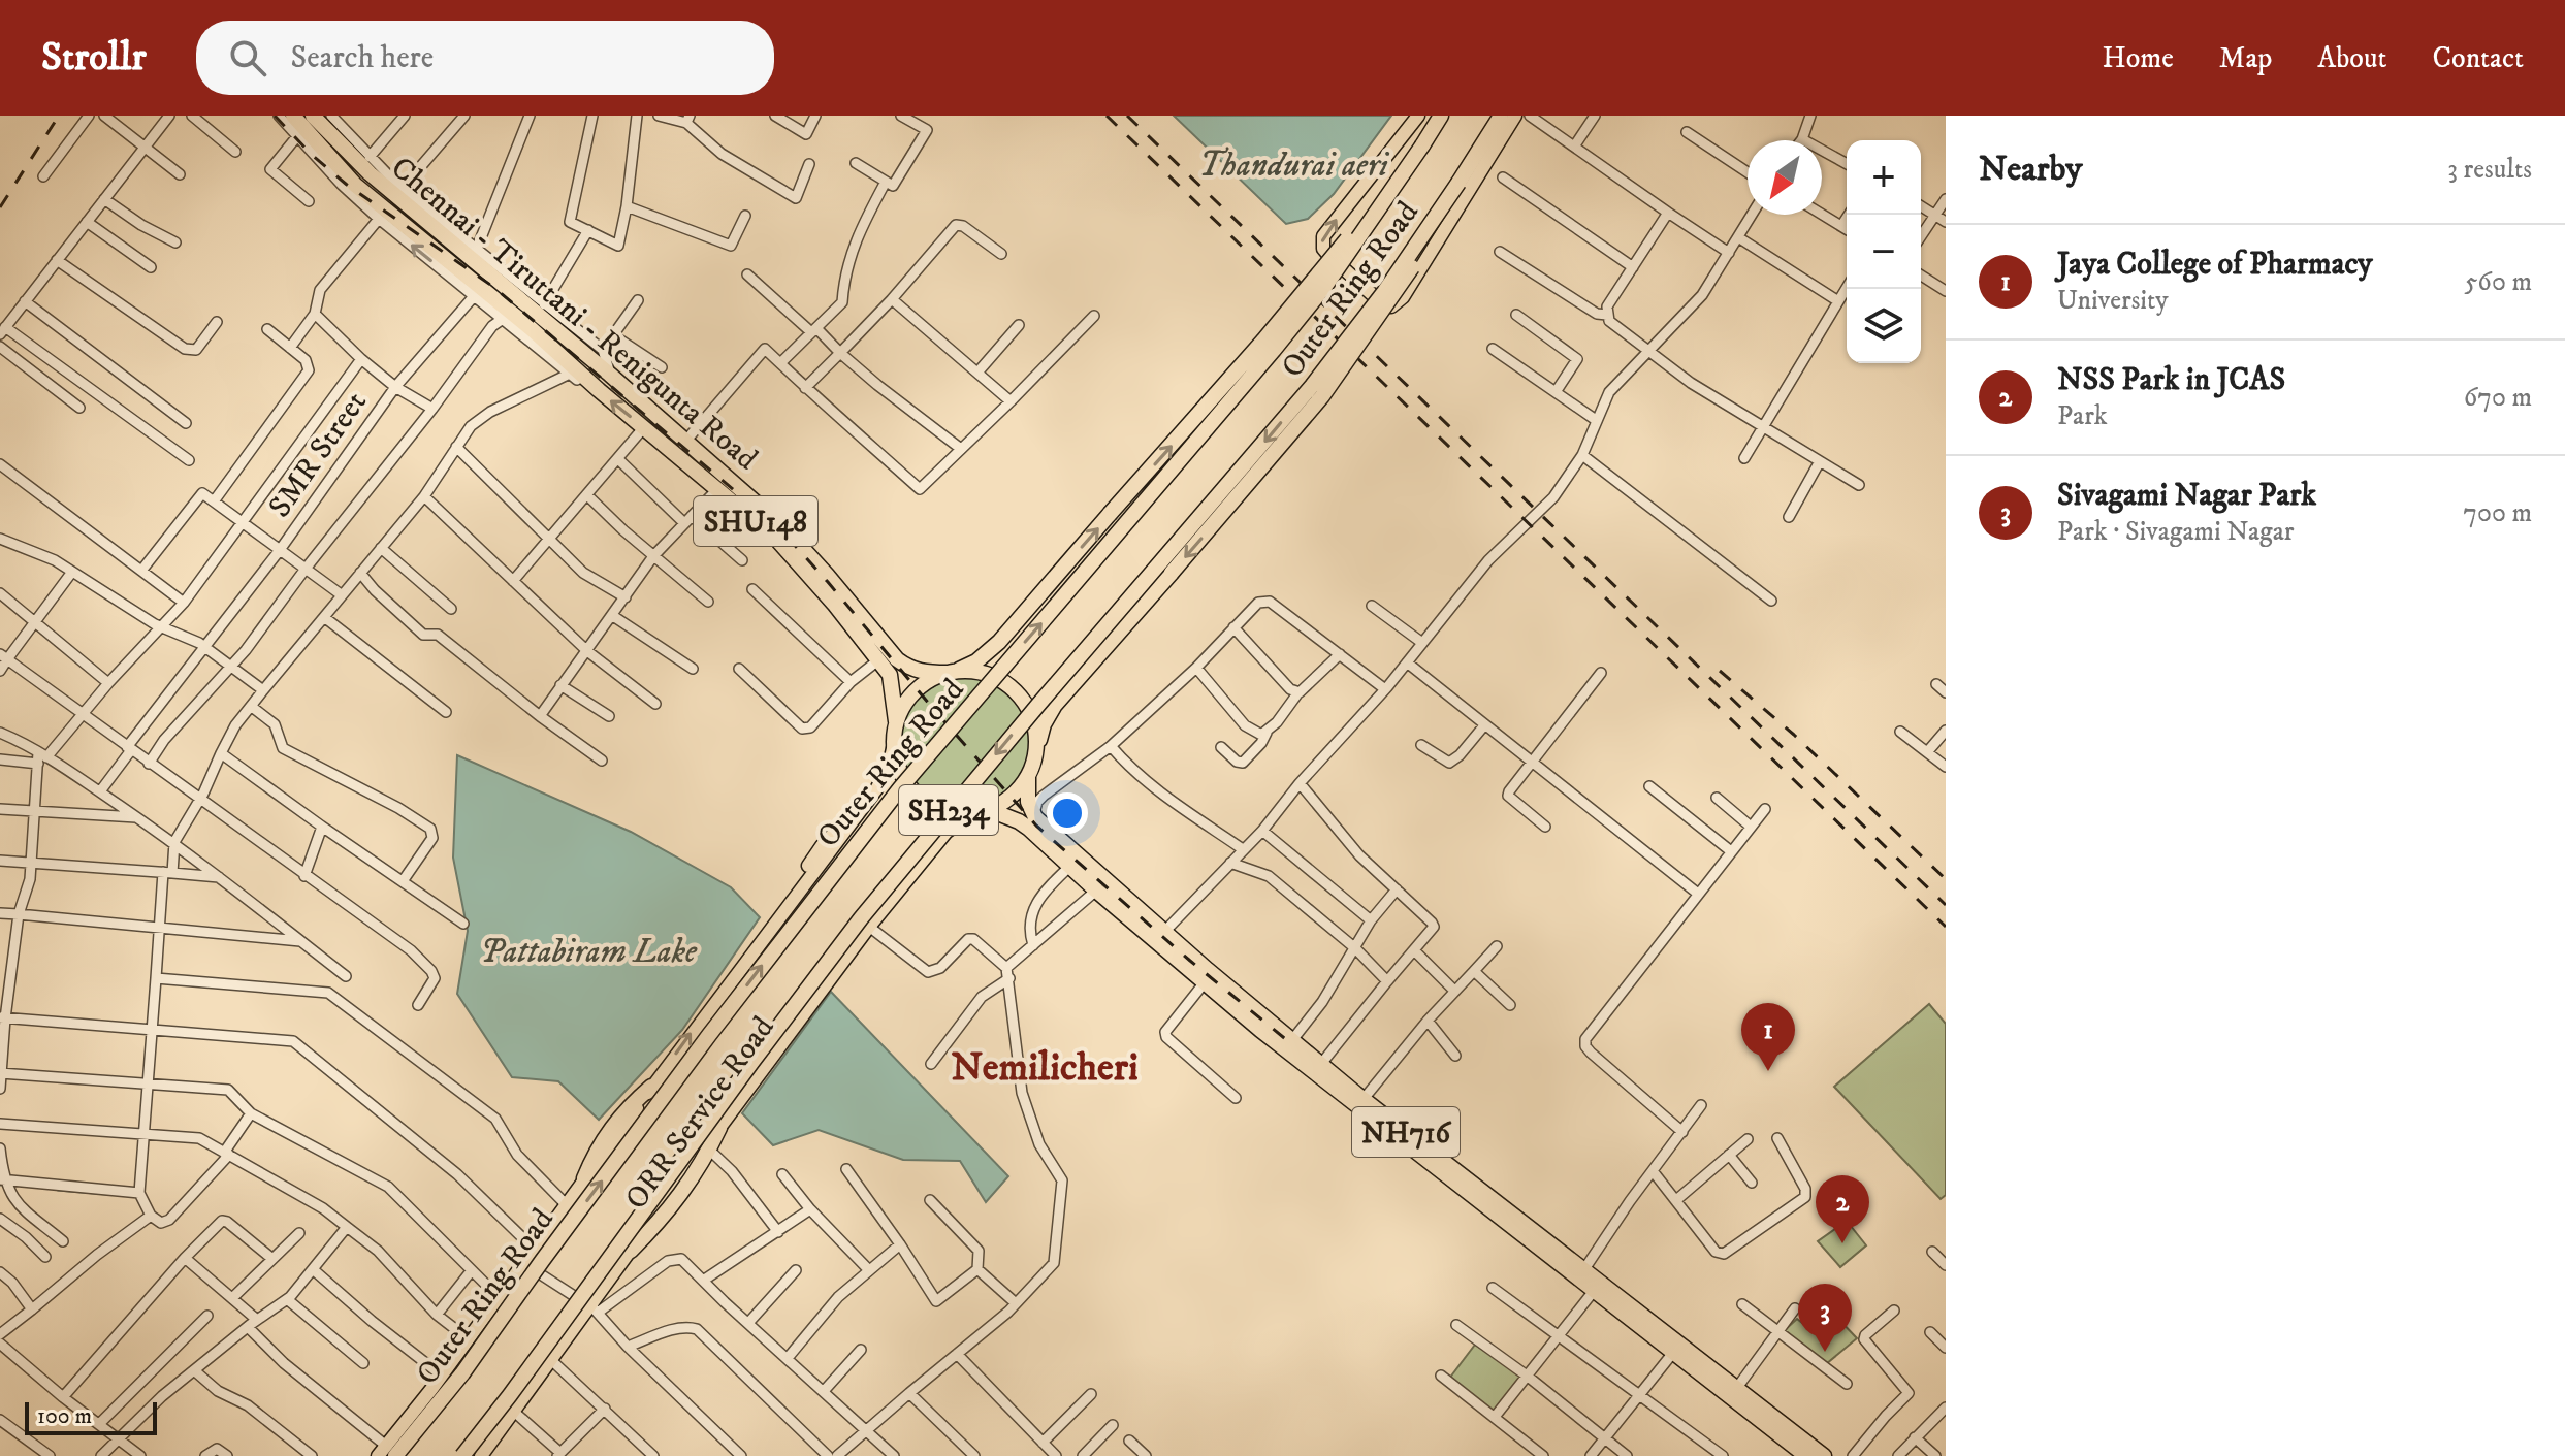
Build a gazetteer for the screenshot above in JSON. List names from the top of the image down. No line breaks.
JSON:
{"streets":{"highway":["Outer Ring Road","Chennai - Tiruttani - Renigunta Road","SHU148","SH234","NH716"],"main road":["ORR Service Road"],"street":["SMR Street"]},"crossings":[["Outer Ring Road","ORR Service Road"],["Chennai - Tiruttani - Renigunta Road","ORR Service Road"],["Chennai - Tiruttani - Renigunta Road","NH716"],["ORR Service Road","NH716"]],"districts":["Nemilicheri"],"water":["Thandurai aeri","Pattabiram Lake"],"scale_bar":"100 m","north":"bottom left","page":{"header":"Strollr","search":"Search here","nav":["Home","Map","About","Contact"],"heading":["Nearby","3 results"],"map_buttons":["+","−"],"list":[{"mark":"1","name":"Jaya College of Pharmacy","note":"University","value":"560 m"},{"mark":"2","name":"NSS Park in JCAS","note":"Park","value":"670 m"},{"mark":"3","name":"Sivagami Nagar Park","note":"Park · Sivagami Nagar","value":"700 m"}],"pins":["1","2","3"],"scale":"100 m"}}
